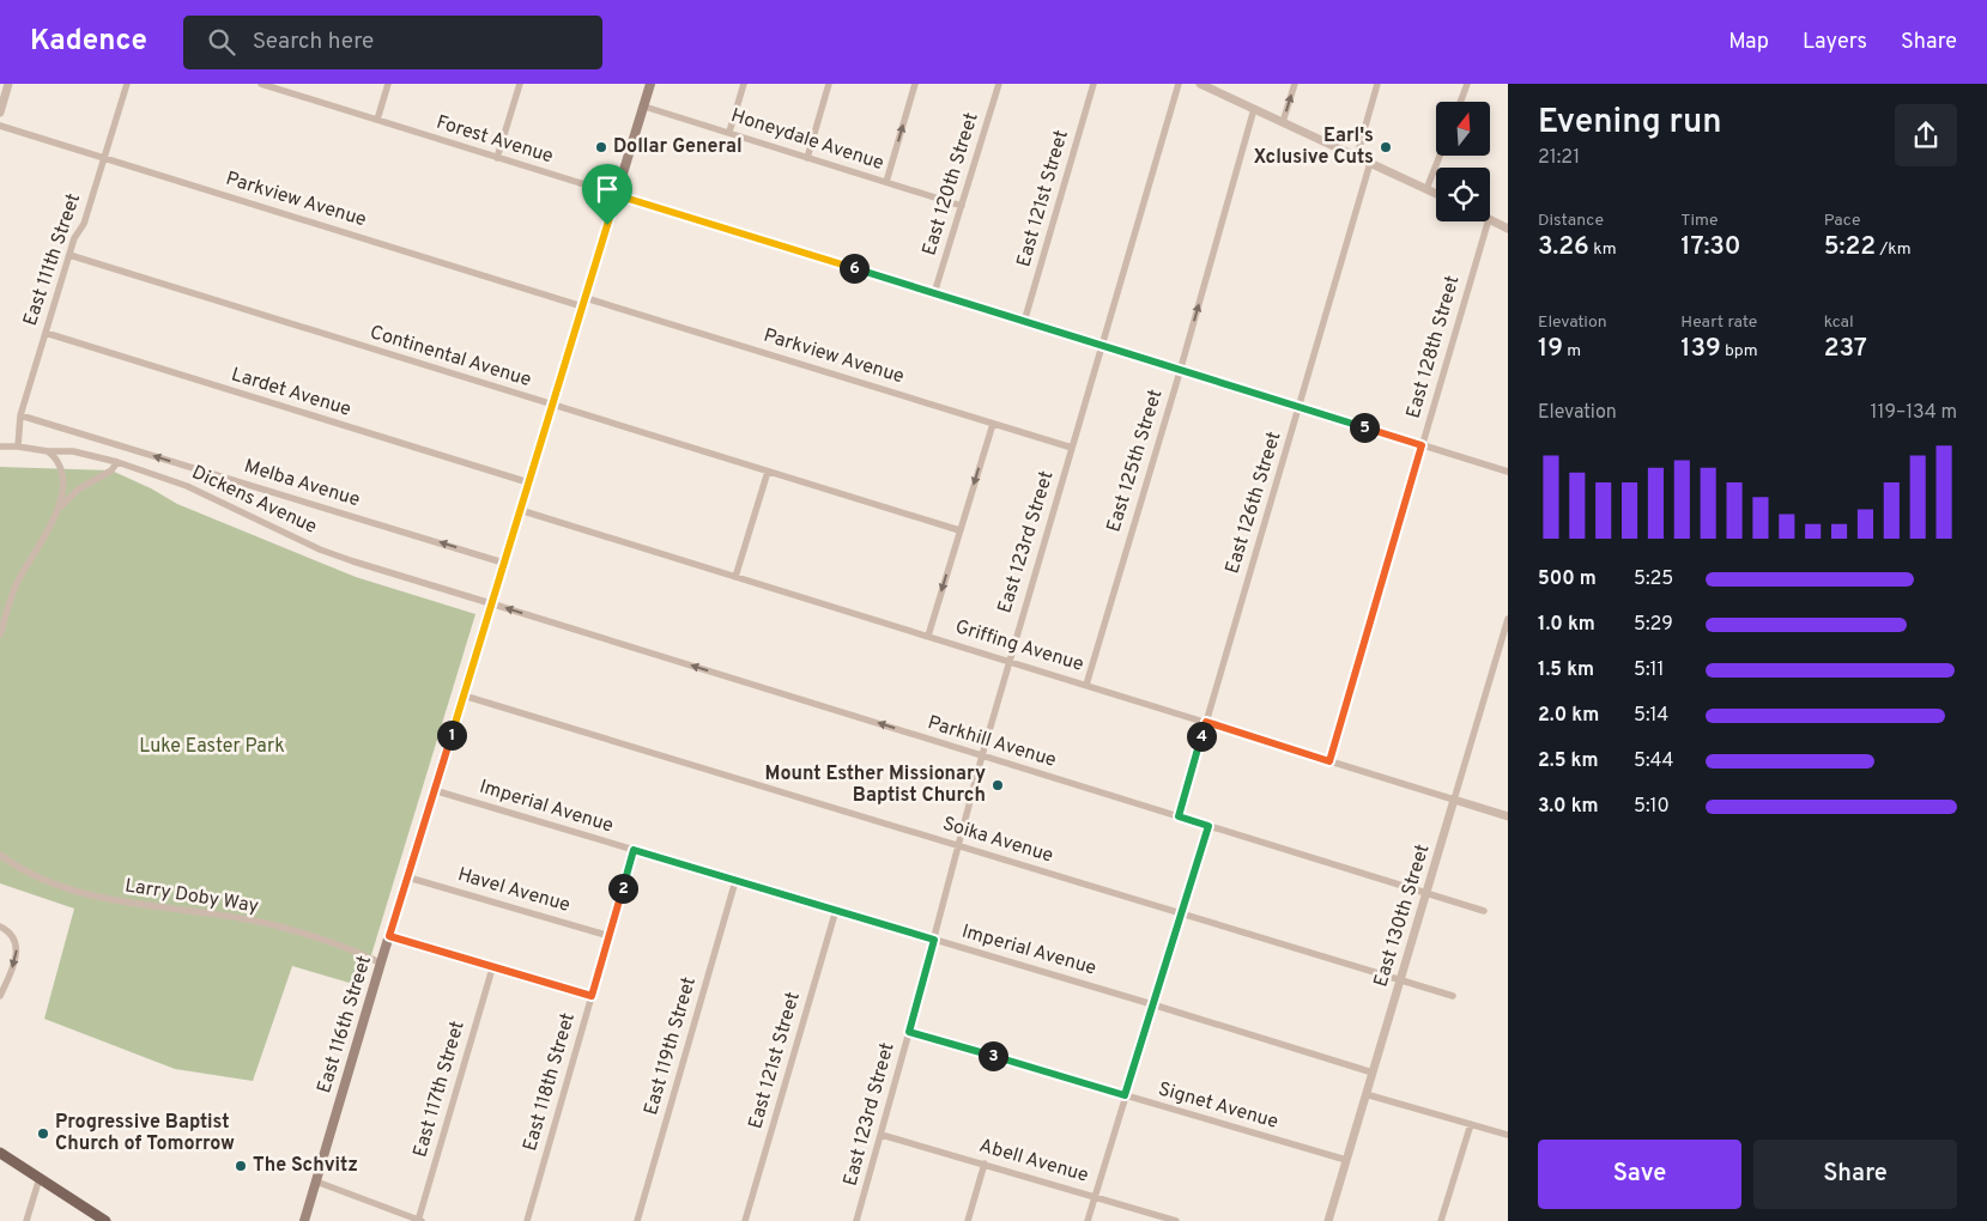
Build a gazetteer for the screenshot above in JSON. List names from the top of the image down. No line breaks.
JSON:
{"streets":{"main road":["East 116th Street"],"street":["Forest Avenue","Honeydale Avenue","East 120th Street","East 121st Street","Parkview Avenue","East 111th Street","East 128th Street","Continental Avenue","Lardet Avenue","East 125th Street","Melba Avenue","Dickens Avenue","East 126th Street","East 123rd Street","Griffing Avenue","Parkhill Avenue","Imperial Avenue","Soika Avenue","Havel Avenue","Larry Doby Way","East 130th Street","East 119th Street","East 118th Street","East 117th Street","Signet Avenue","Abell Avenue"]},"crossings":[["Forest Avenue","East 120th Street"],["Forest Avenue","East 121st Street"],["Forest Avenue","East 128th Street"],["Forest Avenue","East 125th Street"],["Forest Avenue","East 126th Street"],["Forest Avenue","East 123rd Street"],["Forest Avenue","East 116th Street"],["Honeydale Avenue","East 120th Street"],["Honeydale Avenue","East 116th Street"],["East 121st Street","Imperial Avenue"],["Parkview Avenue","East 111th Street"],["Parkview Avenue","East 123rd Street"],["Parkview Avenue","East 116th Street"],["East 111th Street","Continental Avenue"],["East 111th Street","Lardet Avenue"],["East 111th Street","Melba Avenue"],["East 111th Street","Dickens Avenue"],["East 128th Street","Griffing Avenue"],["Continental Avenue","East 116th Street"],["Lardet Avenue","East 116th Street"],["East 125th Street","Griffing Avenue"],["Melba Avenue","East 116th Street"],["Dickens Avenue","Parkhill Avenue"],["Dickens Avenue","East 116th Street"],["East 126th Street","Griffing Avenue"],["East 126th Street","Parkhill Avenue"],["East 123rd Street","Griffing Avenue"],["East 123rd Street","Parkhill Avenue"],["East 123rd Street","Imperial Avenue"],["East 123rd Street","Soika Avenue"],["East 123rd Street","Signet Avenue"],["East 123rd Street","Abell Avenue"],["Griffing Avenue","East 130th Street"],["Griffing Avenue","East 116th Street"],["Parkhill Avenue","East 130th Street"],["Parkhill Avenue","East 116th Street"],["Imperial Avenue","East 130th Street"],["Imperial Avenue","East 116th Street"],["Imperial Avenue","East 119th Street"],["Imperial Avenue","East 118th Street"],["Soika Avenue","East 130th Street"],["Soika Avenue","East 116th Street"],["Havel Avenue","East 116th Street"],["Havel Avenue","East 118th Street"],["Larry Doby Way","East 116th Street"],["East 130th Street","Signet Avenue"]],"one_way":["East 125th Street","Melba Avenue","Parkhill Avenue"],"parks":["Luke Easter Park"],"places":["Dollar General","Earl's Xclusive Cuts","Mount Esther Missionary Baptist Church","Progressive Baptist Church of Tomorrow","The Schvitz"],"north":"top","page":{"header":"Kadence","search":"Search here","nav":["Map","Layers","Share"],"heading":["Evening run","21:21"],"stats":[["Distance","3.26 km"],["Time","17:30"],["Pace","5:22 /km"],["Elevation","19 m"],["Heart rate","139 bpm"],["kcal","237"]],"pins":["6","5","1","4","2","3"],"chart":["Elevation","119–134 m"],"list":[{"name":"500 m","note":"5:25"},{"name":"1.0 km","note":"5:29"},{"name":"1.5 km","note":"5:11"},{"name":"2.0 km","note":"5:14"},{"name":"2.5 km","note":"5:44"},{"name":"3.0 km","note":"5:10"}],"buttons":["Save","Share"]}}
